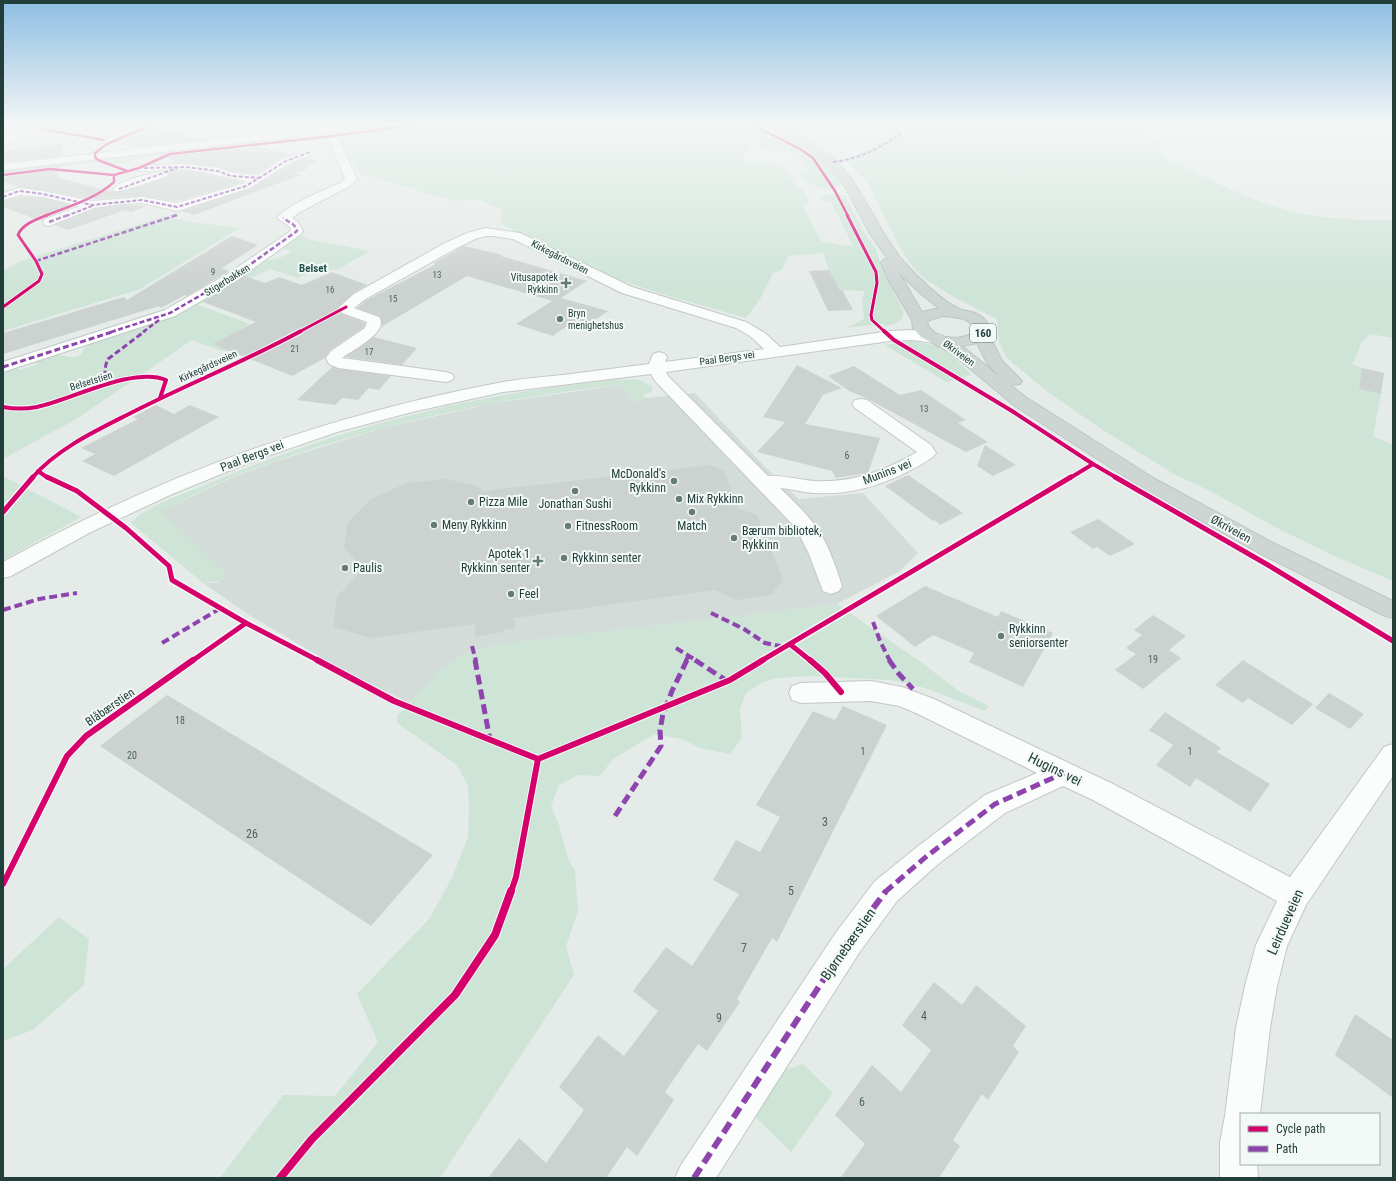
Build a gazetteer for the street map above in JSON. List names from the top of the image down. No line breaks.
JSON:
{"streets":{"main road":["160","Økriveien"],"street":["Kirkegårdsveien","Stigerbakken","Paal Bergs vei","Munins vei","Hugins vei","Leirdueveien","Bjørnebærstien"],"cycle path":["Belsetstien","Blåbærstien"]},"crossings":[["Kirkegårdsveien","Paal Bergs vei"],["160","Økriveien"],["160","Paal Bergs vei"],["Økriveien","Paal Bergs vei"],["Hugins vei","Leirdueveien"],["Hugins vei","Bjørnebærstien"]],"districts":["Belset"],"places":{"health":["Vitusapotek Rykkinn","Apotek 1 Rykkinn senter"],"other":["Bryn menighetshus","McDonald's Rykkinn","Jonathan Sushi","Mix Rykkinn","Pizza Mile","Match","Meny Rykkinn","FitnessRoom","Bærum bibliotek, Rykkinn","Rykkinn senter","Paulis","Feel","Rykkinn seniorsenter"]},"house_numbers":["9","13","16","15","21","17","13","6","19","18","1","1","20","3","26","5","7","4","9","6"],"legend":["Cycle path","Path"]}
